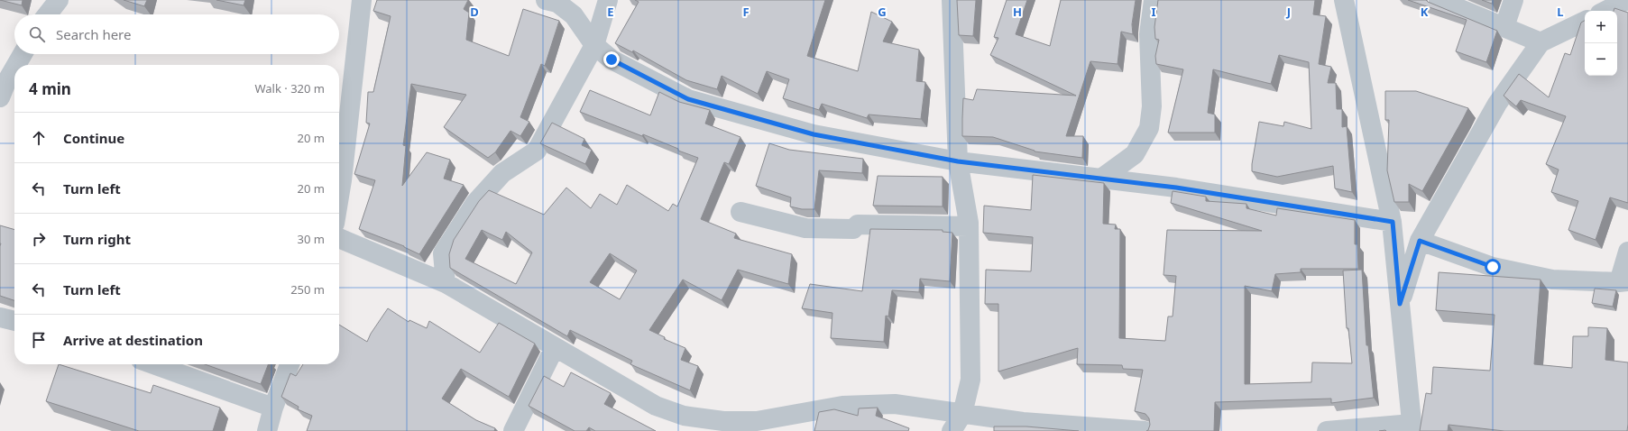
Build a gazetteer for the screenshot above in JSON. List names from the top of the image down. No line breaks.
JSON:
{"page":{"map_buttons":["+","−"],"search":"Search here","heading":["4 min","Walk · 320 m"],"list":[["Continue","20 m"],["Turn left","20 m"],["Turn right","30 m"],["Turn left","250 m"],"Arrive at destination"]},"grid":{"columns":["D","E","F","G","H","I","J","K","L"]}}
